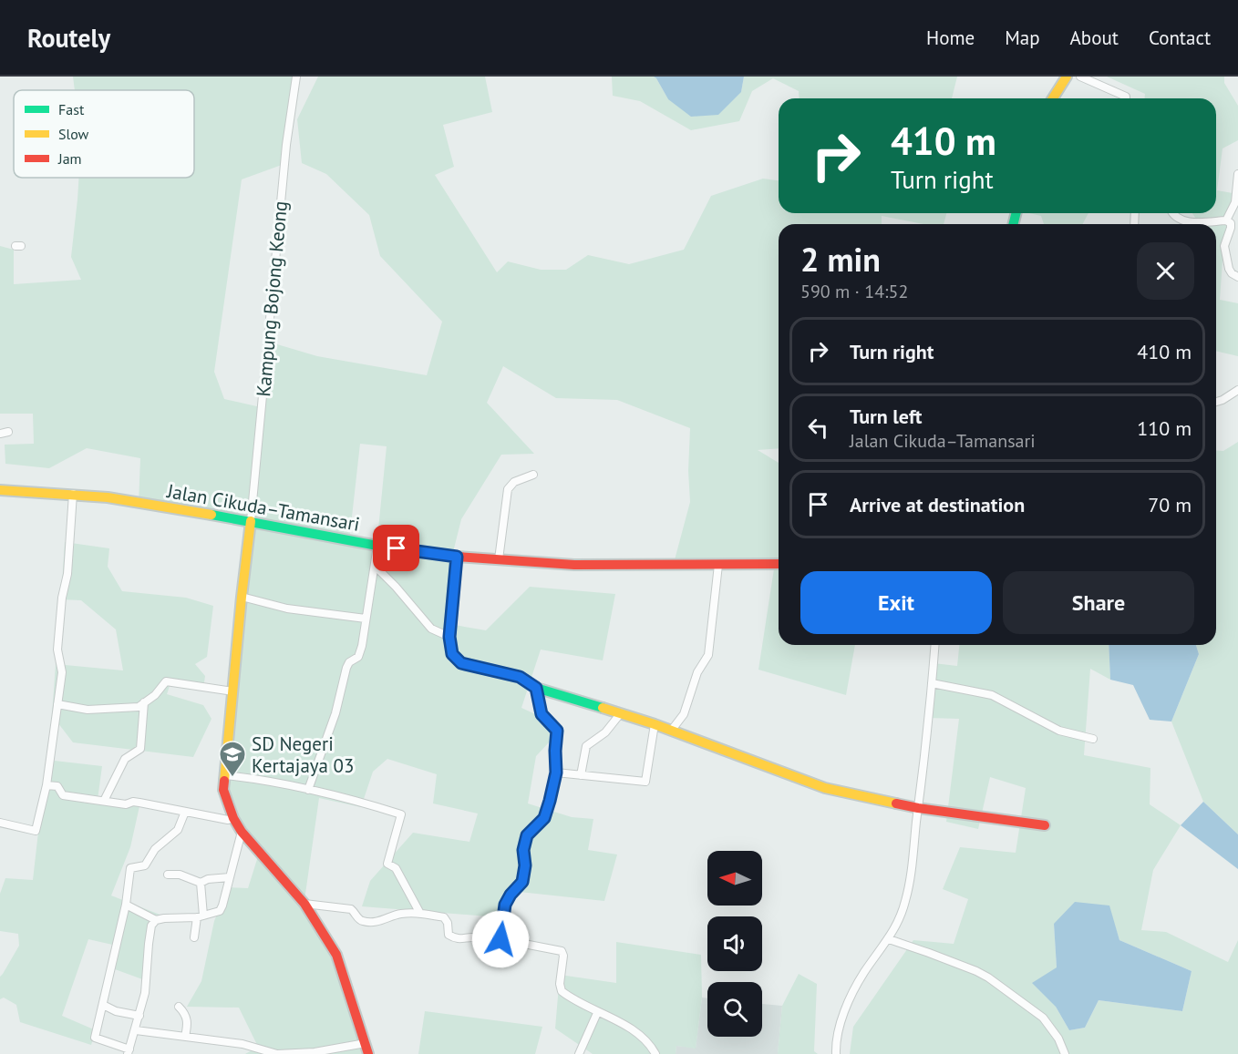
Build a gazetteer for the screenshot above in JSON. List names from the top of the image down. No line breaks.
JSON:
{"streets":{"street":["Kampung Bojong Keong","Jalan Cikuda–Tamansari"]},"crossings":[["Kampung Bojong Keong","Jalan Cikuda–Tamansari"]],"places":{"school or university":["SD Negeri Kertajaya 03"]},"legend":["Fast","Slow","Jam"],"north":"left","page":{"header":"Routely","nav":["Home","Map","About","Contact"],"turn":["410 m","Turn right"],"heading":["2 min","590 m · 14:52"],"list":[{"name":"Turn right","value":"410 m"},{"name":"Turn left","note":"Jalan Cikuda–Tamansari","value":"110 m"},{"name":"Arrive at destination","value":"70 m"}],"buttons":["Exit","Share"]}}
